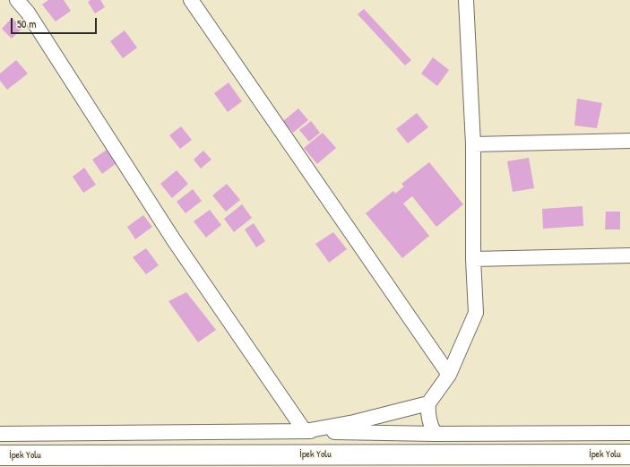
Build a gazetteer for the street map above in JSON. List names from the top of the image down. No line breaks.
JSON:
{"streets":{"highway":["İpek Yolu"]},"scale_bar":"50 m"}
